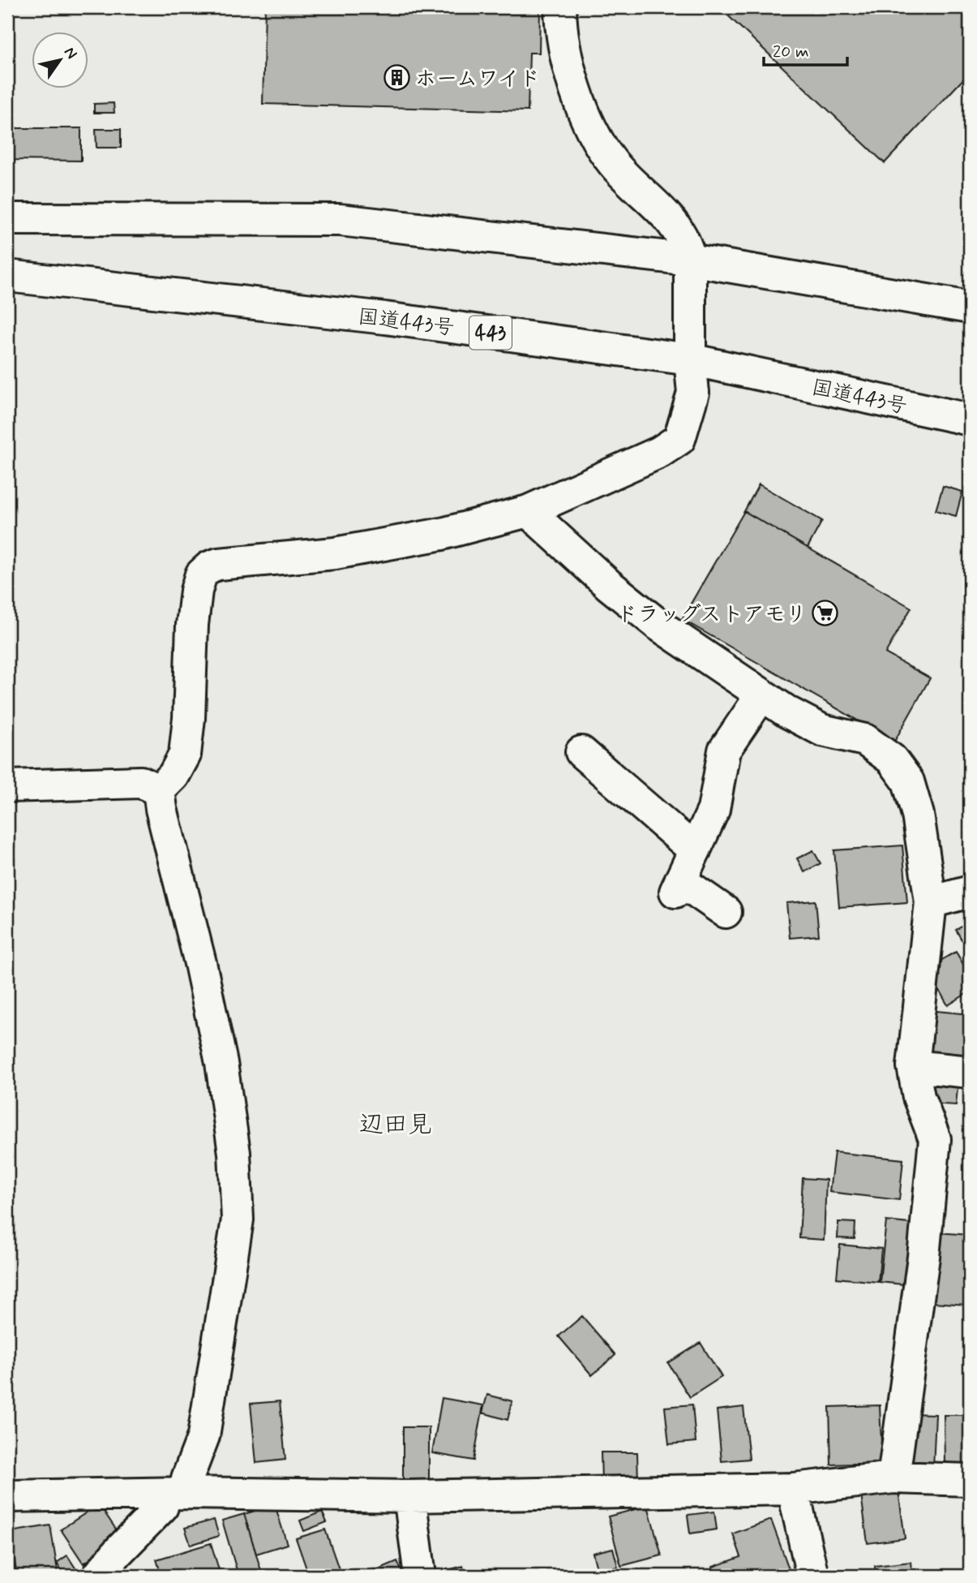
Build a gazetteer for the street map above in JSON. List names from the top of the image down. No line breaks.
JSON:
{"streets":{"main road":["国道443号","443"]},"districts":["辺田見"],"places":{"building":["ホームワイド"],"supermarket":["ドラッグストアモリ"]},"scale_bar":"20 m","north":"top right"}
